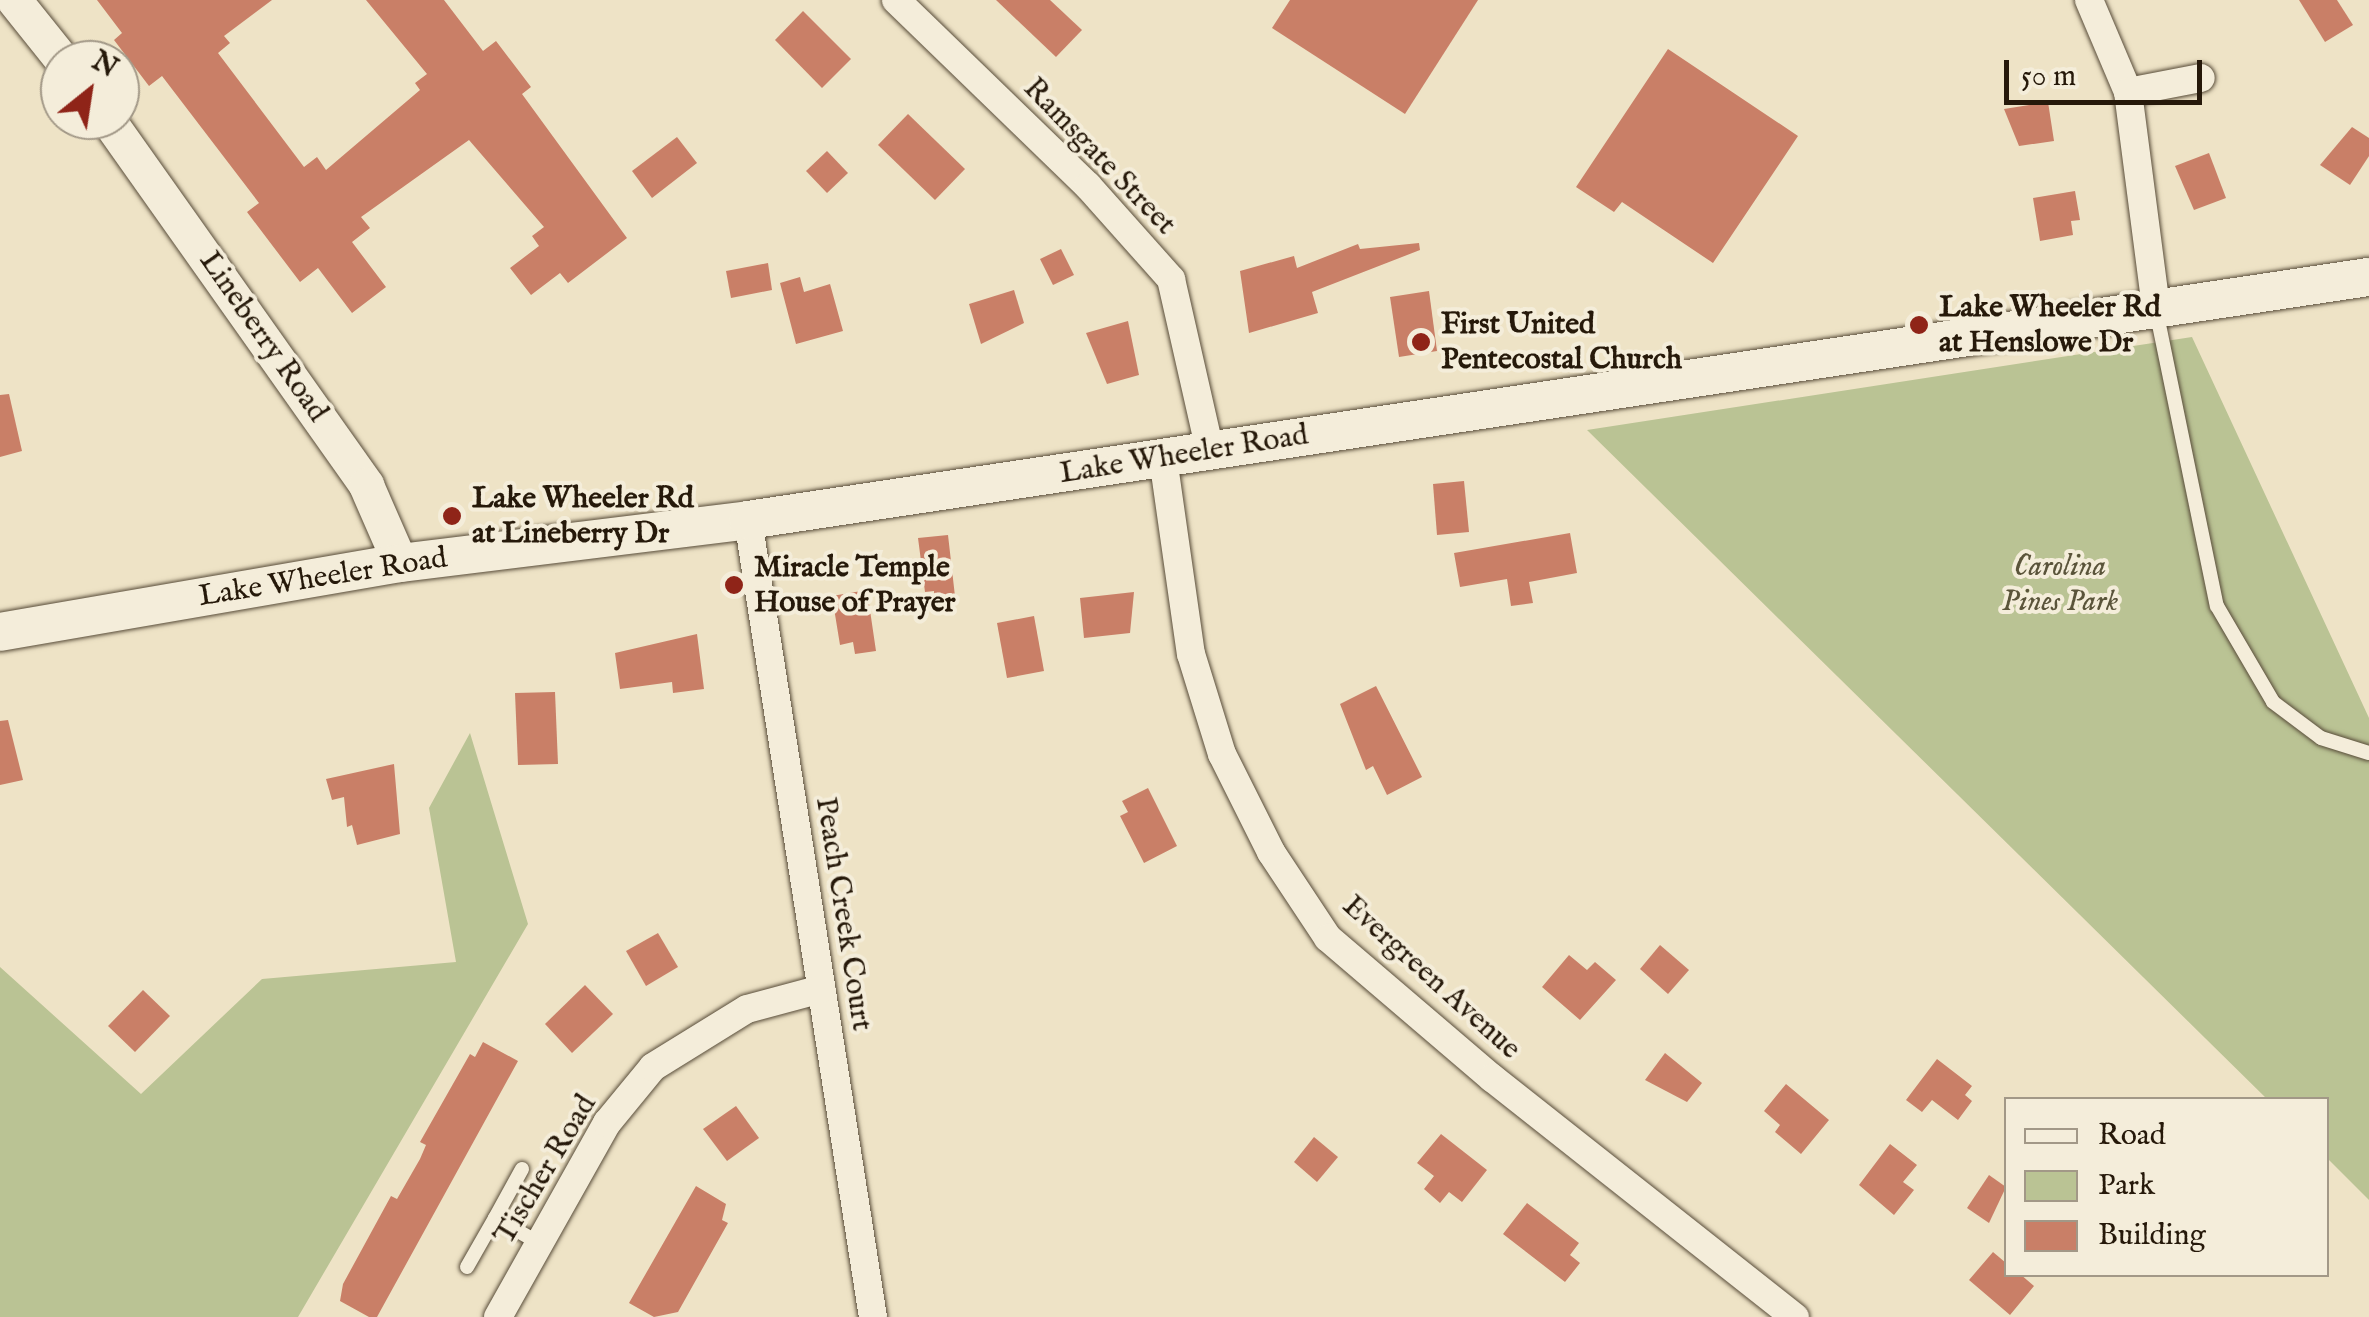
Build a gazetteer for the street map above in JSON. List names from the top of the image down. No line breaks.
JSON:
{"streets":{"main road":["Lake Wheeler Road"],"street":["Ramsgate Street","Lineberry Road","Peach Creek Court","Evergreen Avenue","Tischer Road"]},"crossings":[["Ramsgate Street","Lake Wheeler Road"],["Lineberry Road","Lake Wheeler Road"],["Lake Wheeler Road","Peach Creek Court"],["Lake Wheeler Road","Evergreen Avenue"],["Peach Creek Court","Tischer Road"]],"parks":["Carolina Pines Park"],"places":["Lake Wheeler Rd at Henslowe Dr","First United Pentecostal Church","Lake Wheeler Rd at Lineberry Dr","Miracle Temple House of Prayer"],"legend":["Road","Park","Building"],"scale_bar":"50 m","north":"top right"}
